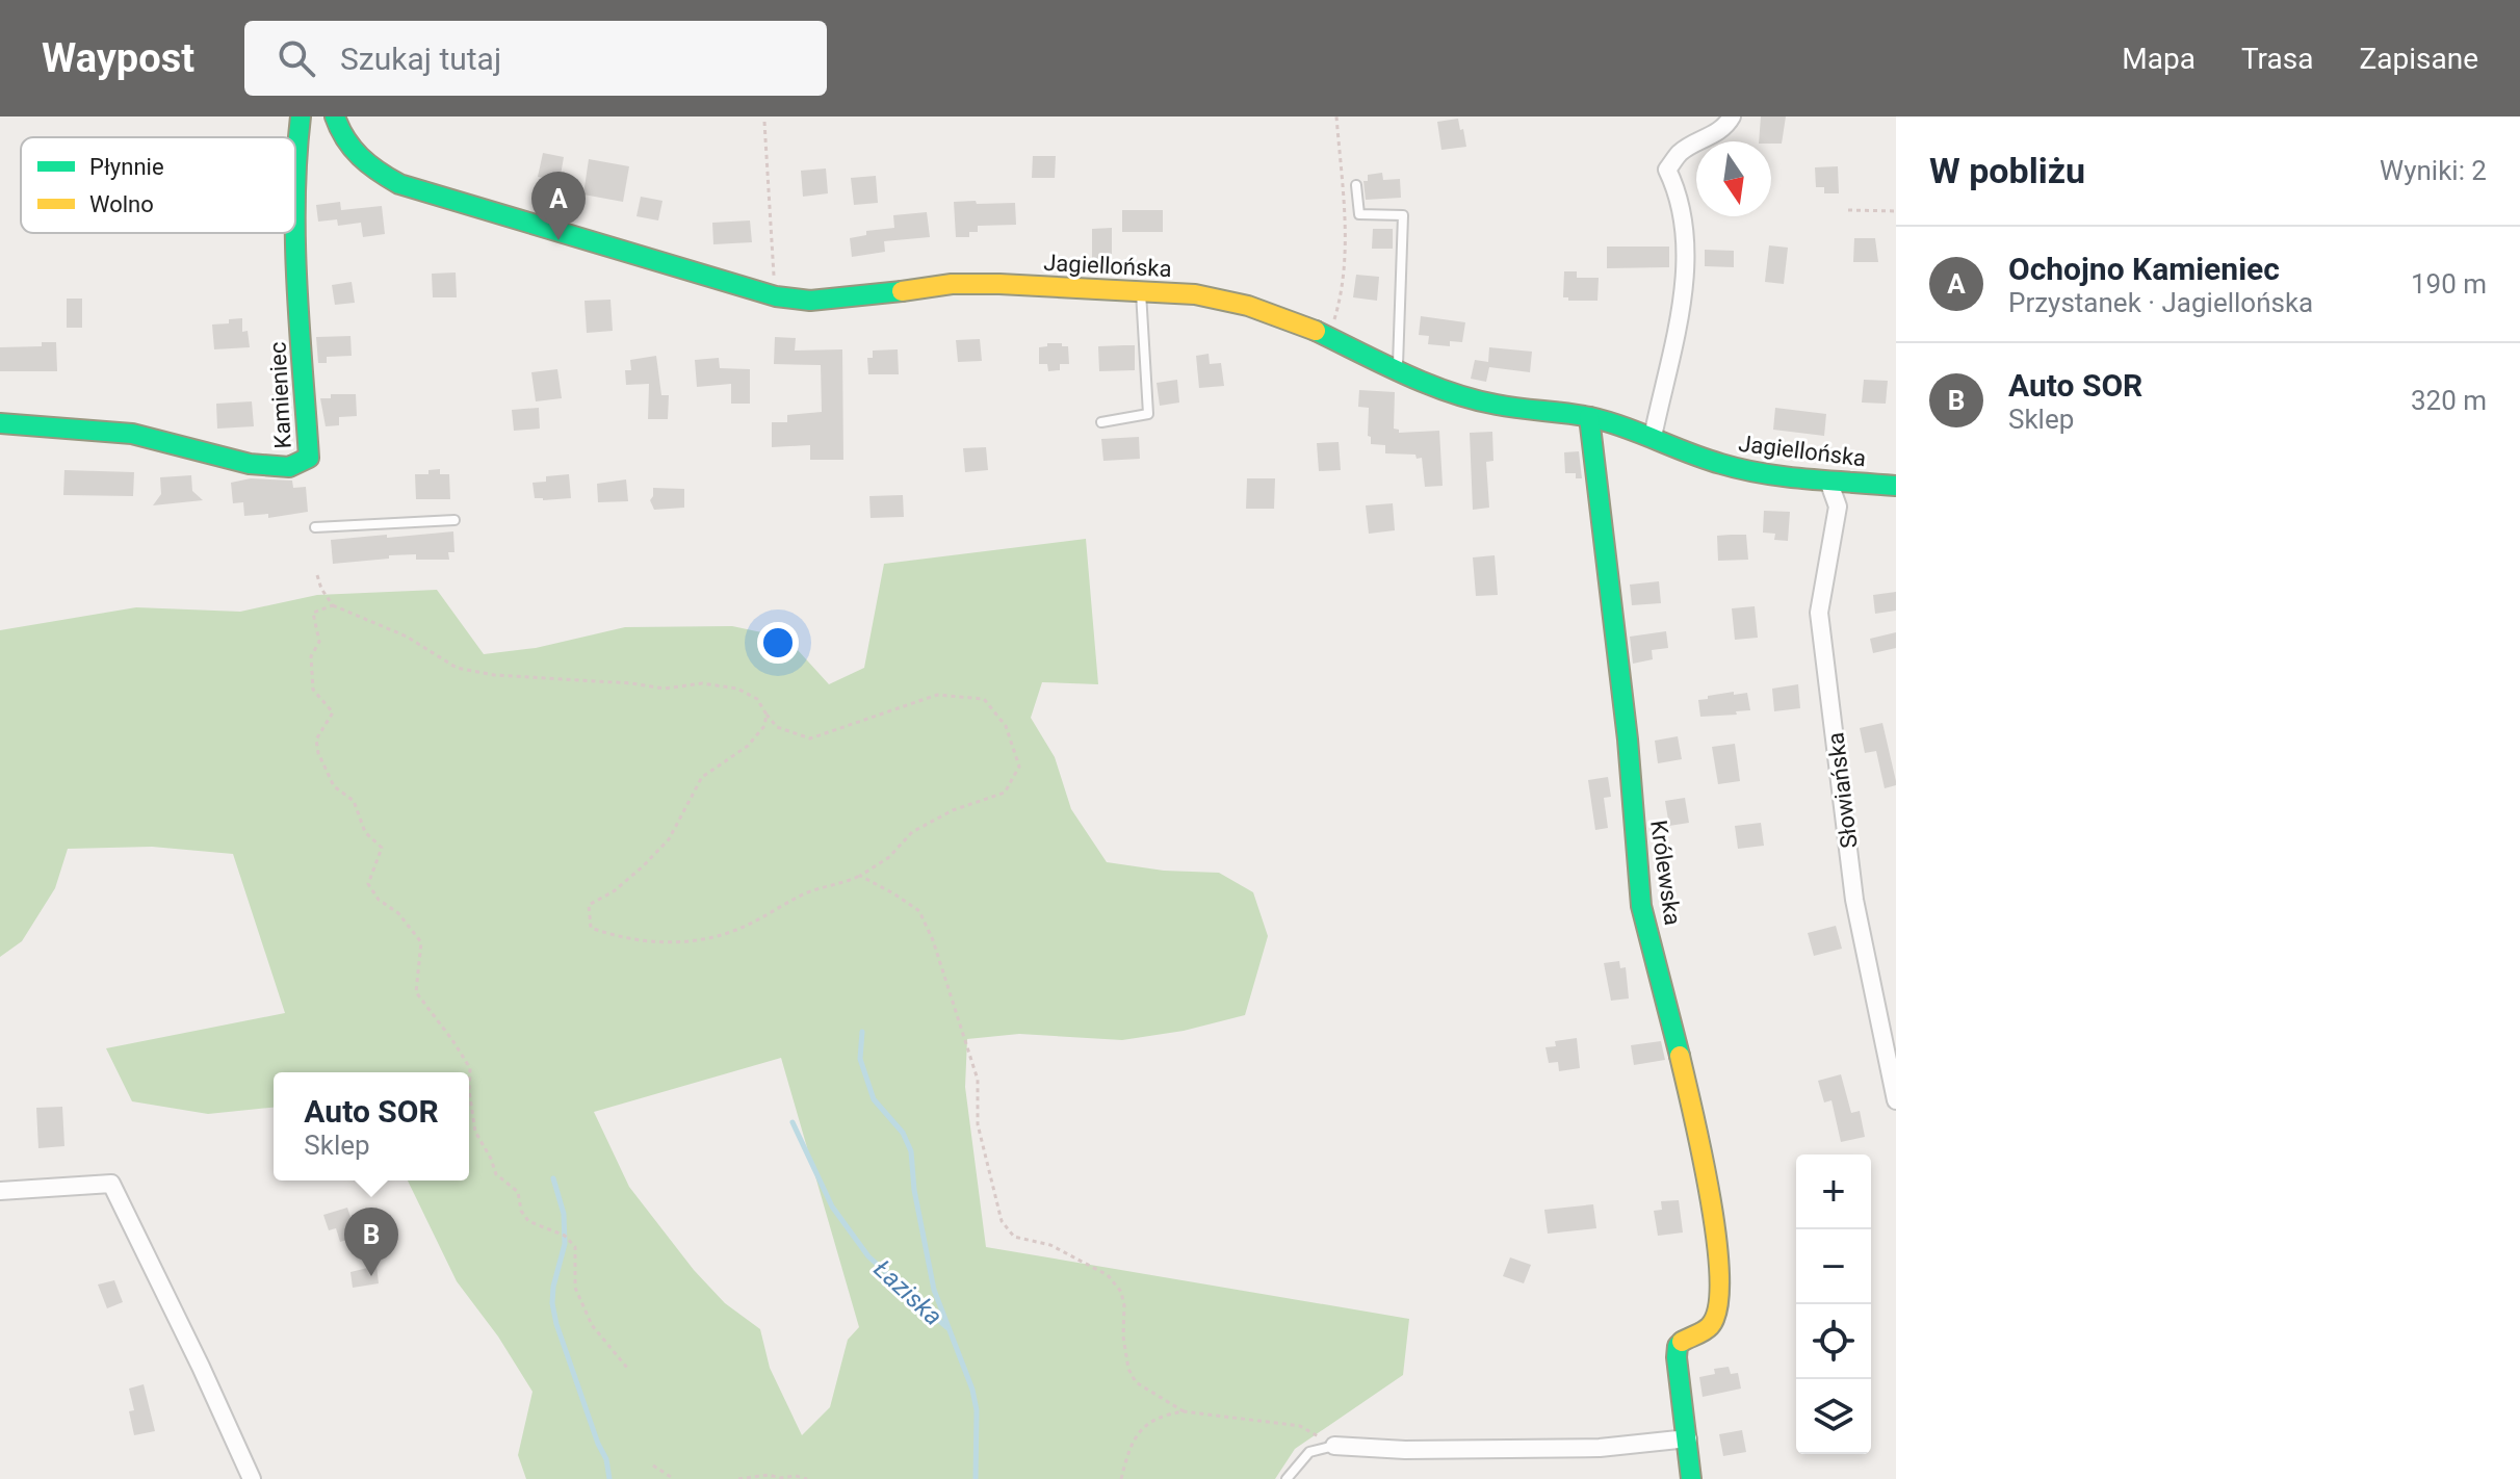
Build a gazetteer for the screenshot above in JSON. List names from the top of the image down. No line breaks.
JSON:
{"streets":{"street":["Jagiellońska","Kamieniec","Słowiańska","Królewska"]},"crossings":[["Jagiellońska","Słowiańska"],["Jagiellońska","Królewska"]],"water":["Łaziska"],"legend":["Płynnie","Wolno"],"north":"bottom","page":{"header":"Waypost","search":"Szukaj tutaj","nav":["Mapa","Trasa","Zapisane"],"heading":["W pobliżu","Wyniki: 2"],"pins":["A","B"],"list":[{"mark":"A","name":"Ochojno Kamieniec","note":"Przystanek · Jagiellońska","value":"190 m"},{"mark":"B","name":"Auto SOR","note":"Sklep","value":"320 m"}],"popup":["Auto SOR","Sklep"],"map_buttons":["+","−"]}}
